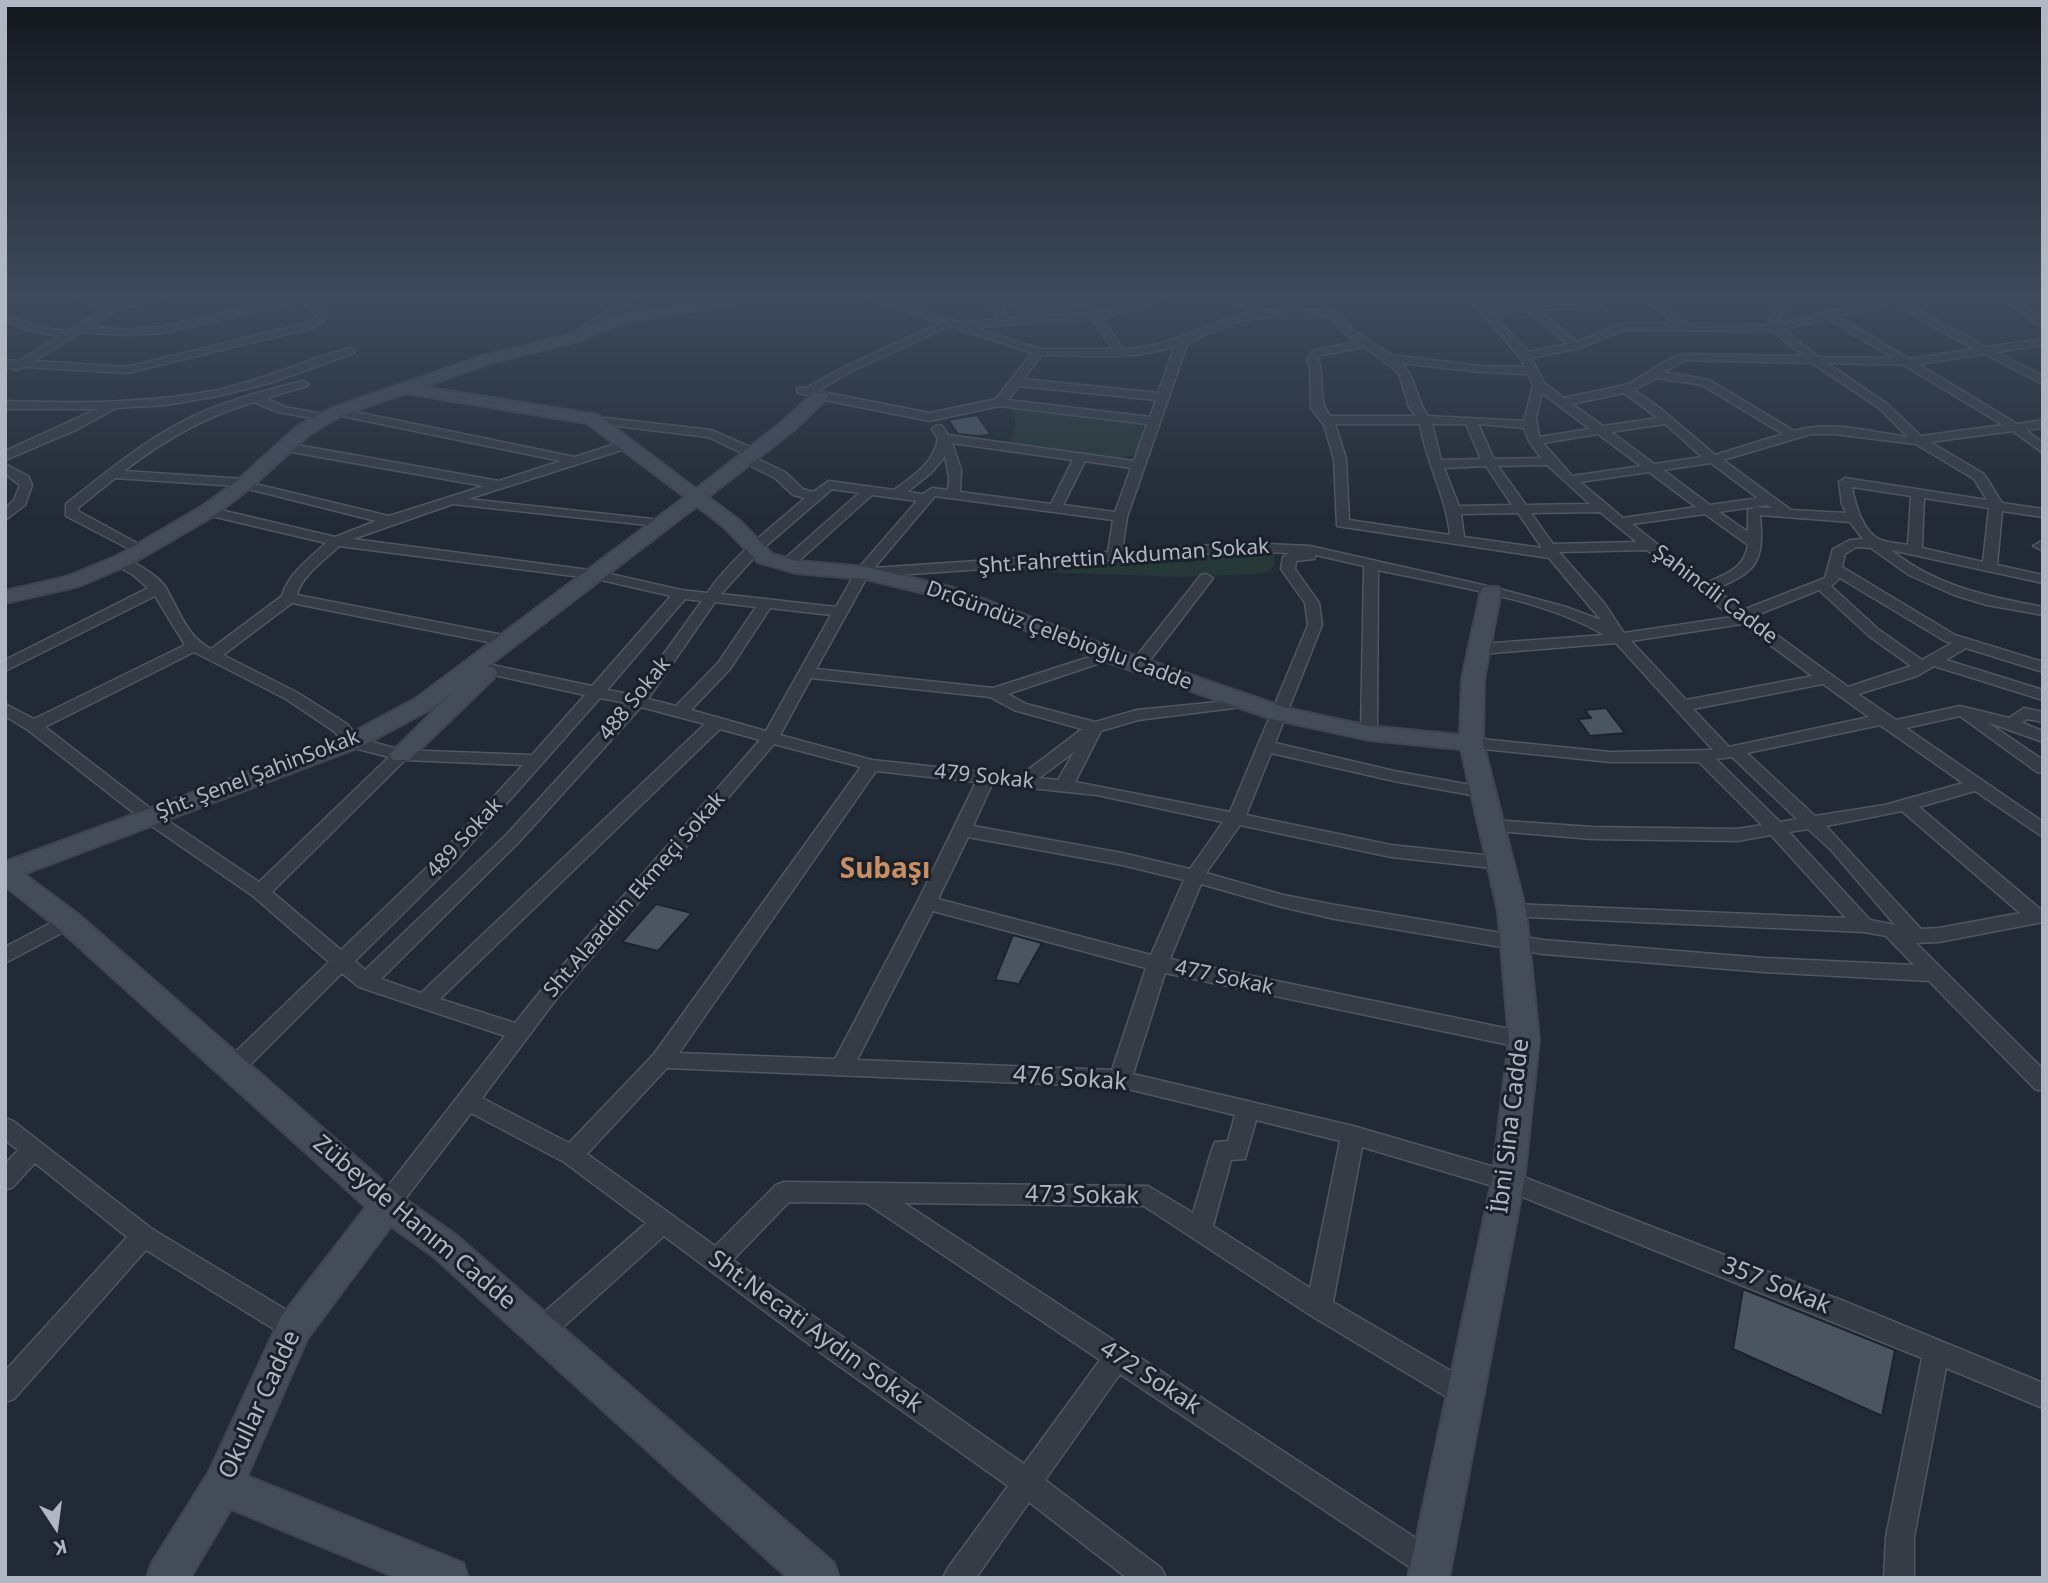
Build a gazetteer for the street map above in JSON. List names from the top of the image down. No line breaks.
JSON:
{"streets":{"street":["Şht.Fahrettin Akduman Sokak","Şahincili Cadde","Dr.Gündüz Çelebioğlu Cadde","488 Sokak","Şht. Şenel ŞahinSokak","479 Sokak","489 Sokak","Sht.Alaaddin Ekmeçi Sokak","477 Sokak","476 Sokak","İbni Sina Cadde","473 Sokak","Zübeyde Hanım Cadde","357 Sokak","Sht.Necati Aydın Sokak","472 Sokak","Okullar Cadde"]},"crossings":[["Şht.Fahrettin Akduman Sokak","Dr.Gündüz Çelebioğlu Cadde"],["Şht.Fahrettin Akduman Sokak","Sht.Alaaddin Ekmeçi Sokak"],["Şht.Fahrettin Akduman Sokak","İbni Sina Cadde"],["Dr.Gündüz Çelebioğlu Cadde","488 Sokak"],["Dr.Gündüz Çelebioğlu Cadde","Şht. Şenel ŞahinSokak"],["Dr.Gündüz Çelebioğlu Cadde","Sht.Alaaddin Ekmeçi Sokak"],["Dr.Gündüz Çelebioğlu Cadde","İbni Sina Cadde"],["488 Sokak","479 Sokak"],["488 Sokak","Sht.Alaaddin Ekmeçi Sokak"],["Şht. Şenel ŞahinSokak","479 Sokak"],["Şht. Şenel ŞahinSokak","Zübeyde Hanım Cadde"],["479 Sokak","489 Sokak"],["479 Sokak","Sht.Alaaddin Ekmeçi Sokak"],["479 Sokak","İbni Sina Cadde"],["489 Sokak","Zübeyde Hanım Cadde"],["Sht.Alaaddin Ekmeçi Sokak","Zübeyde Hanım Cadde"],["Sht.Alaaddin Ekmeçi Sokak","Sht.Necati Aydın Sokak"],["Sht.Alaaddin Ekmeçi Sokak","Okullar Cadde"],["477 Sokak","İbni Sina Cadde"],["476 Sokak","İbni Sina Cadde"],["476 Sokak","357 Sokak"],["İbni Sina Cadde","473 Sokak"],["İbni Sina Cadde","357 Sokak"],["İbni Sina Cadde","472 Sokak"],["473 Sokak","Sht.Necati Aydın Sokak"],["473 Sokak","472 Sokak"],["Zübeyde Hanım Cadde","Okullar Cadde"]],"districts":["Subaşı"],"north":"bottom"}
